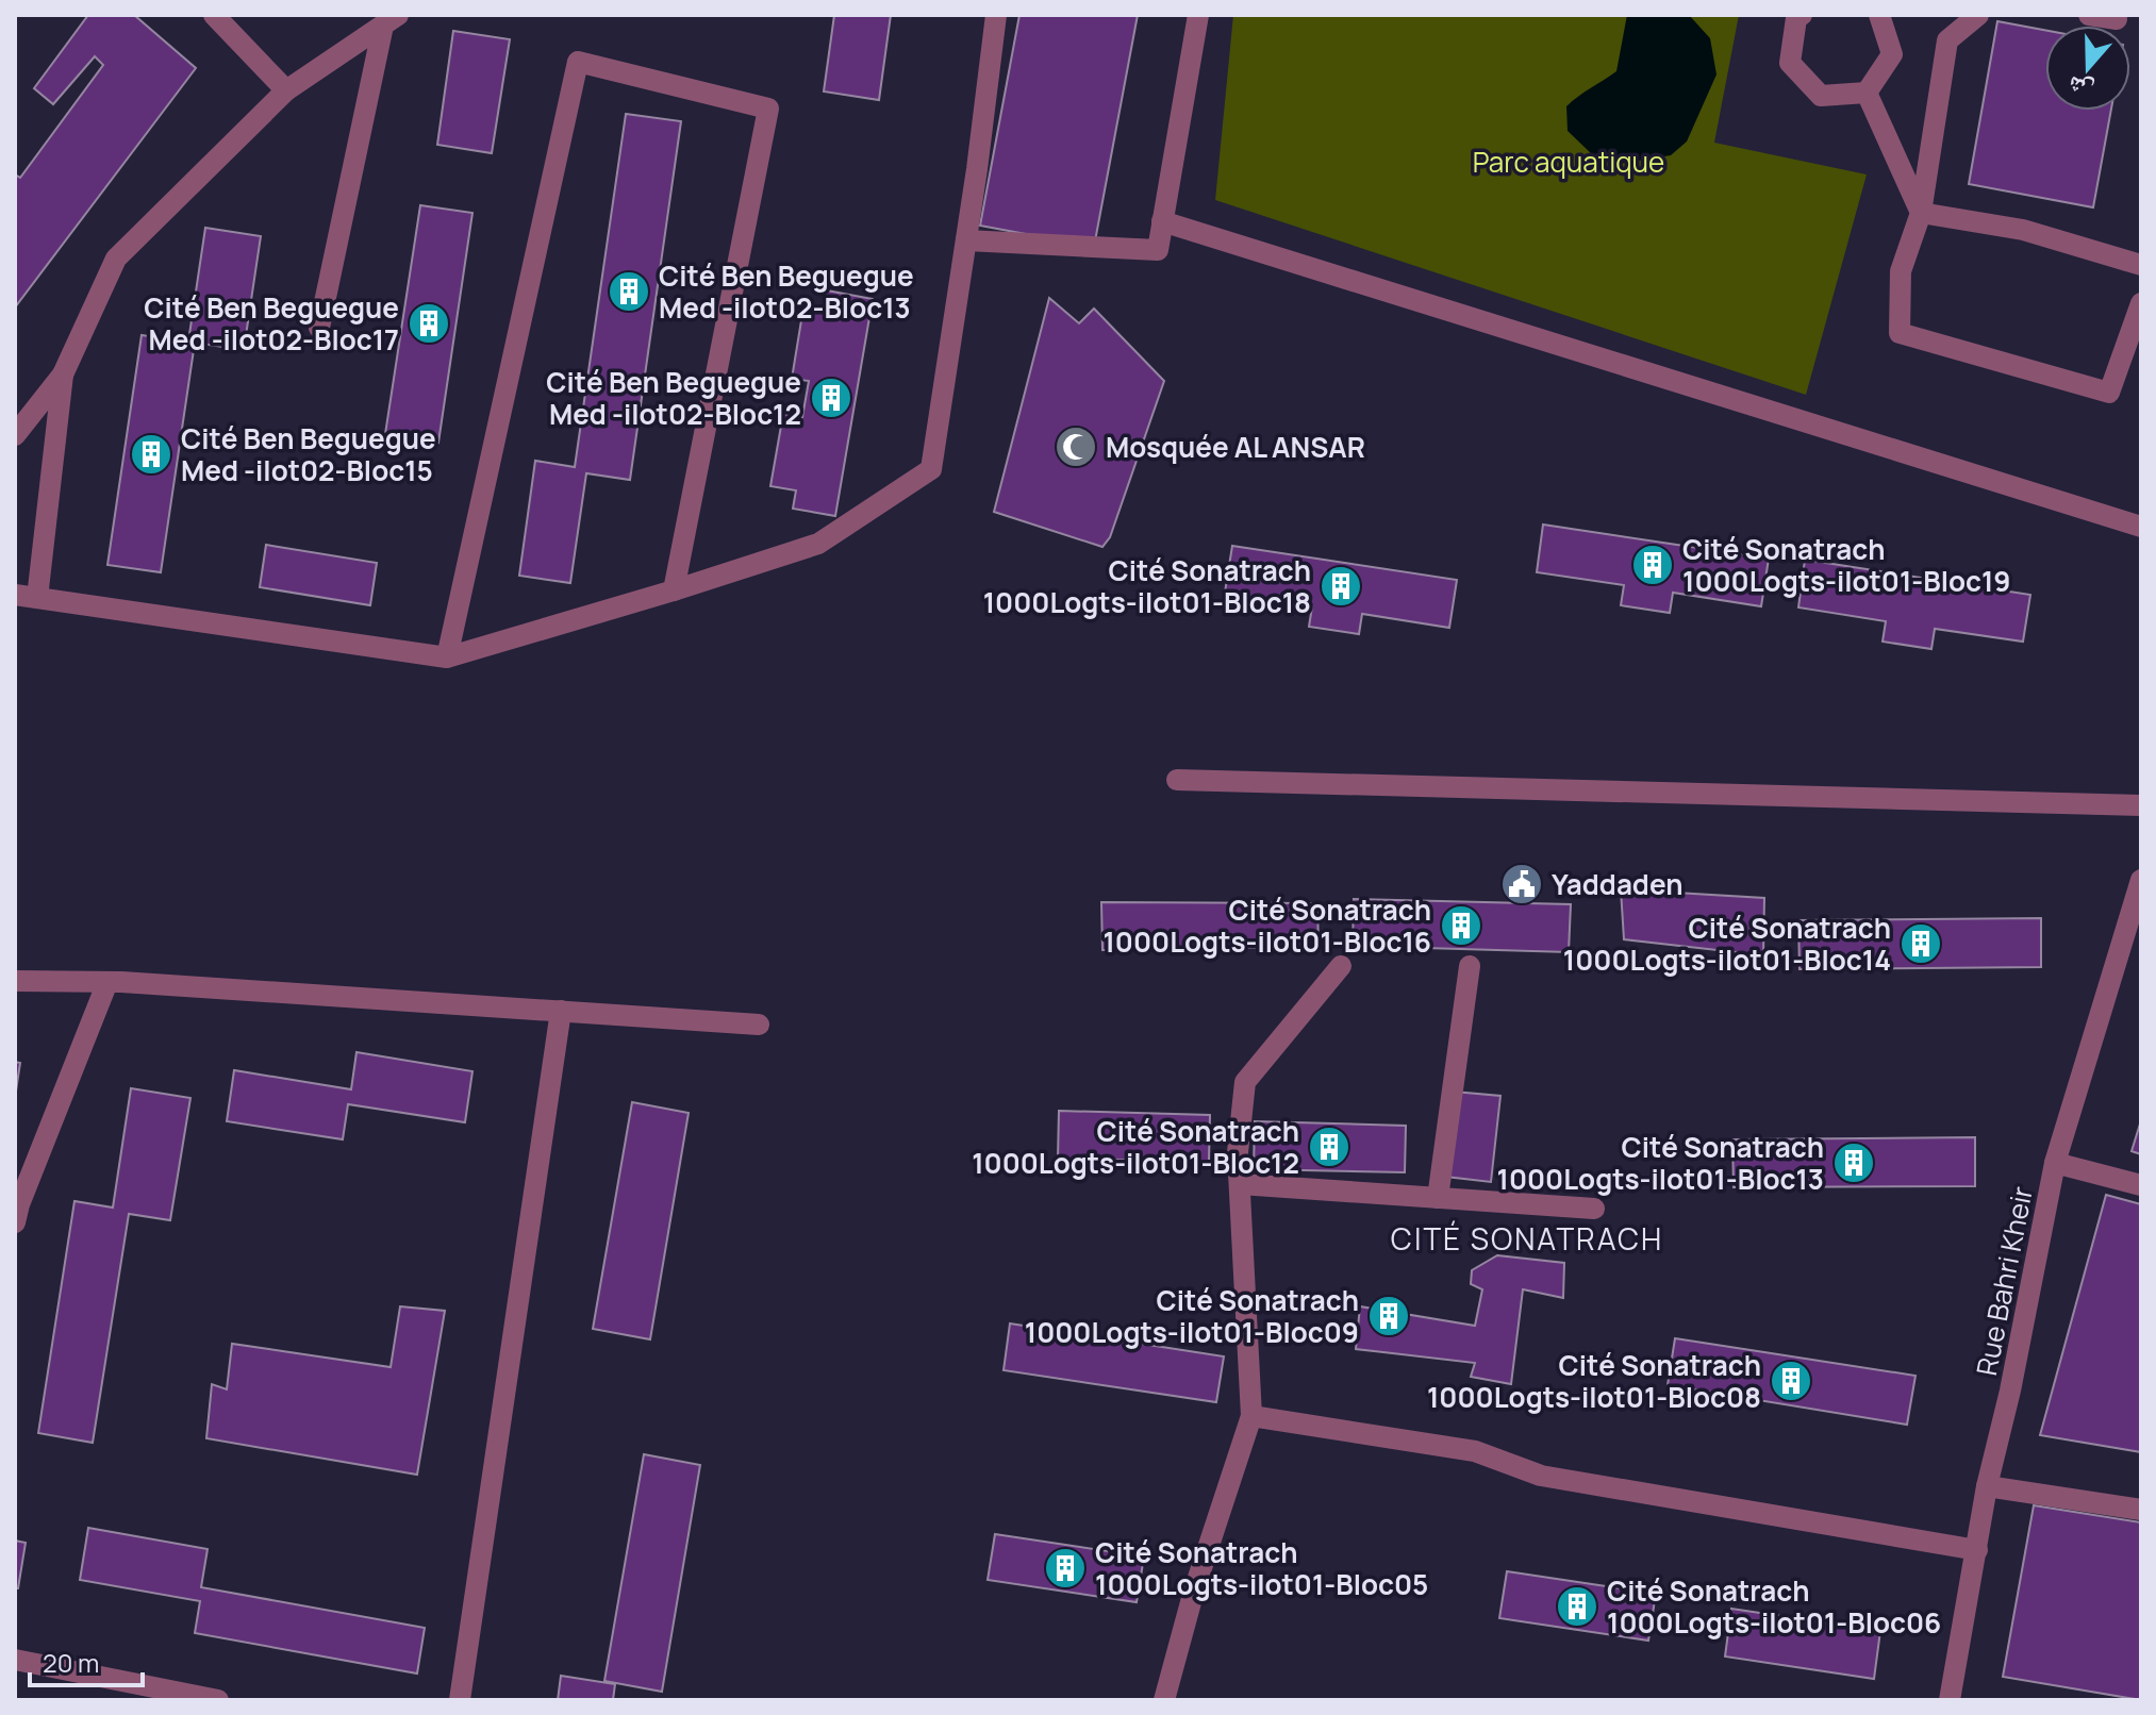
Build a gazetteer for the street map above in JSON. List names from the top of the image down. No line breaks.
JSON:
{"streets":{"street":["Rue Bahri Kheir"]},"districts":["CITÉ SONATRACH"],"parks":["Parc aquatique"],"places":{"building":["Cité Ben Beguegue Med -ilot02-Bloc13","Cité Ben Beguegue Med -ilot02-Bloc17","Cité Ben Beguegue Med -ilot02-Bloc12","Cité Ben Beguegue Med -ilot02-Bloc15","Cité Sonatrach 1000Logts-ilot01-Bloc19","Cité Sonatrach 1000Logts-ilot01-Bloc18","Cité Sonatrach 1000Logts-ilot01-Bloc16","Cité Sonatrach 1000Logts-ilot01-Bloc14","Cité Sonatrach 1000Logts-ilot01-Bloc12","Cité Sonatrach 1000Logts-ilot01-Bloc13","Cité Sonatrach 1000Logts-ilot01-Bloc09","Cité Sonatrach 1000Logts-ilot01-Bloc08","Cité Sonatrach 1000Logts-ilot01-Bloc05","Cité Sonatrach 1000Logts-ilot01-Bloc06"],"mosque":["Mosquée AL ANSAR"],"public building":["Yaddaden"]},"scale_bar":"20 m","north":"bottom"}
